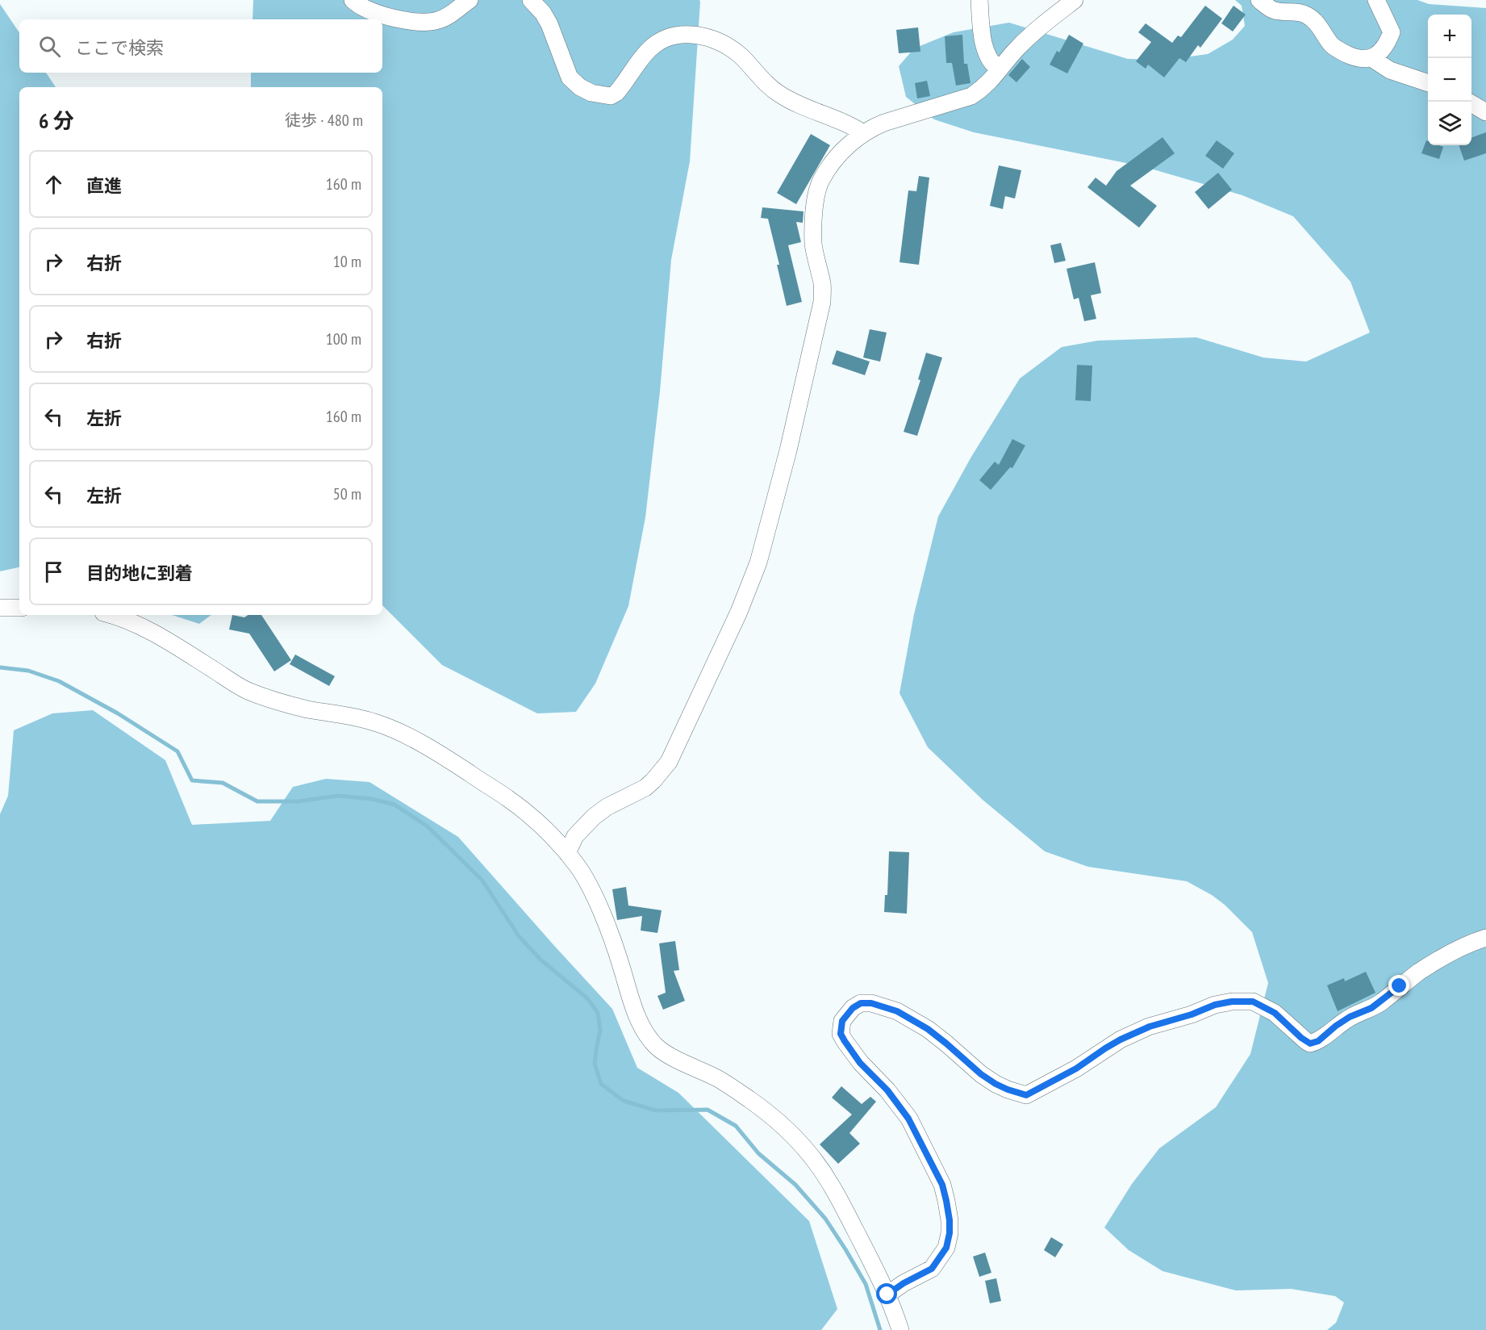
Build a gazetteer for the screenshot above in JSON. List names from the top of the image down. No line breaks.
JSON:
{"page":{"map_buttons":["+","−"],"search":"ここで検索","heading":["6 分","徒歩 · 480 m"],"list":[["直進","160 m"],["右折","10 m"],["右折","100 m"],["左折","160 m"],["左折","50 m"],"目的地に到着"]}}
